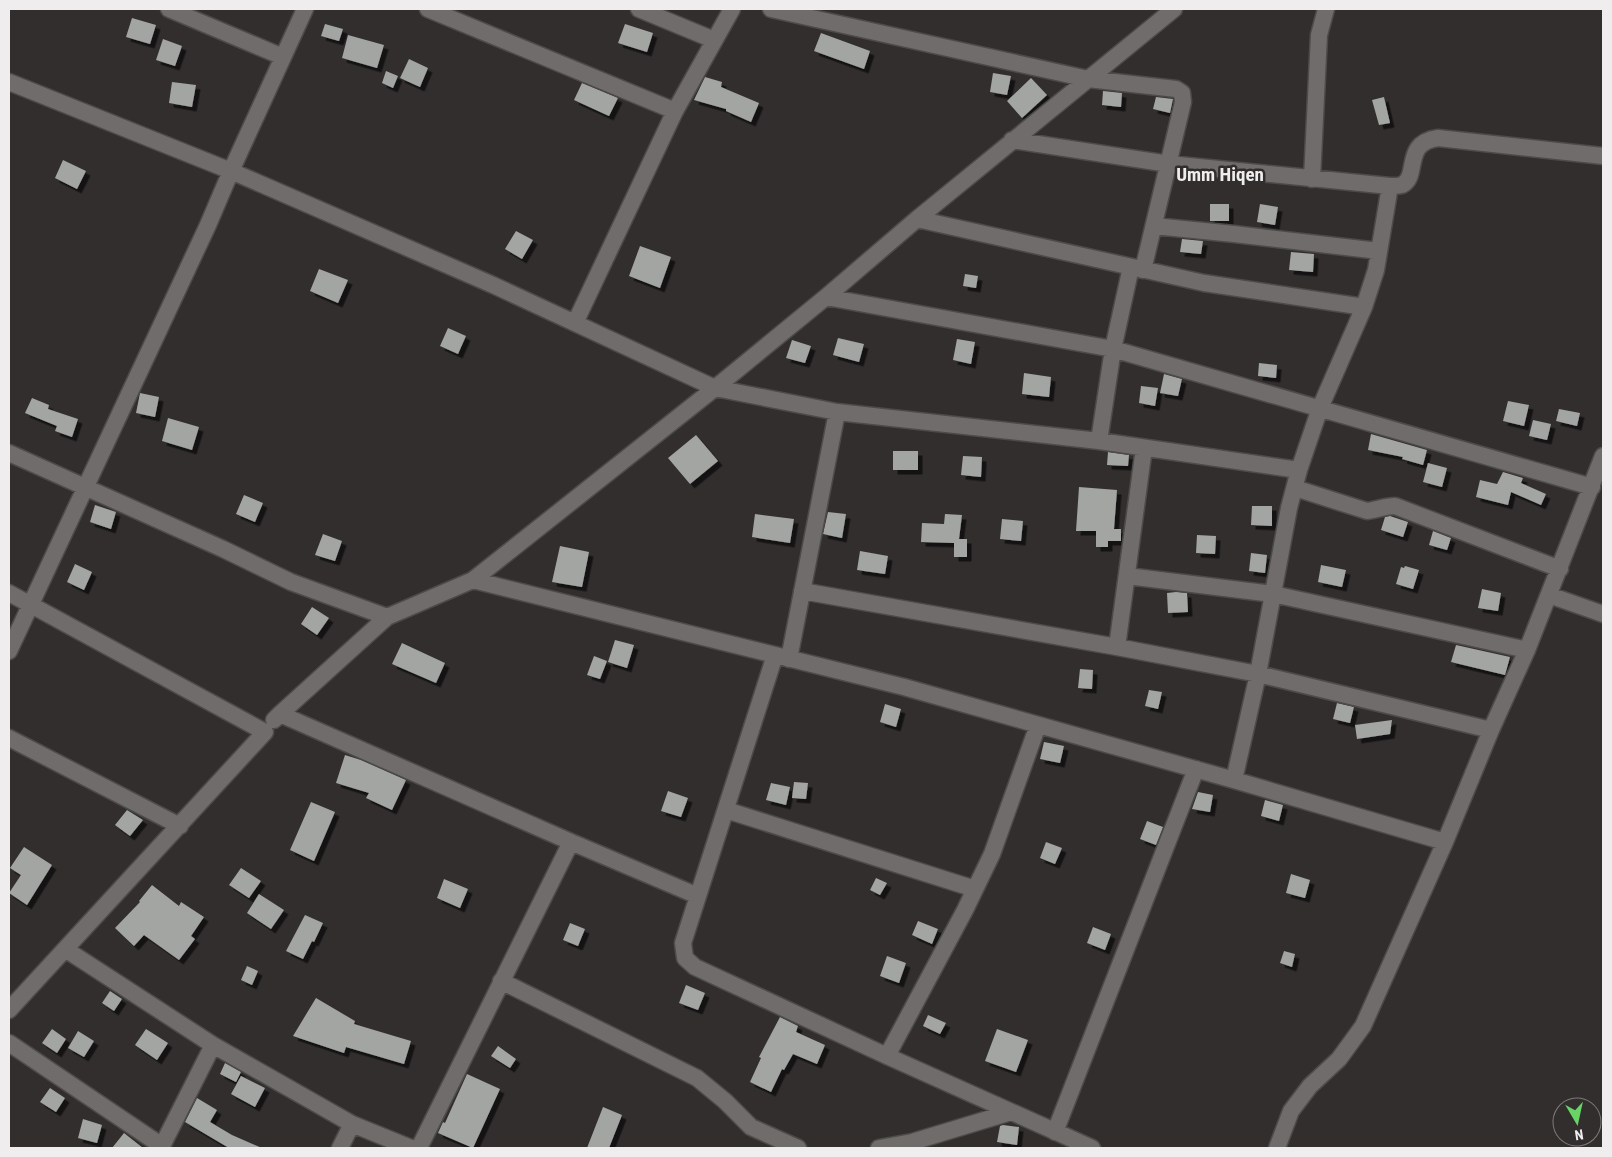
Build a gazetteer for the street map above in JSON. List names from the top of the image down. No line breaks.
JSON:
{"districts":["Umm Hiqen"],"north":"bottom"}
